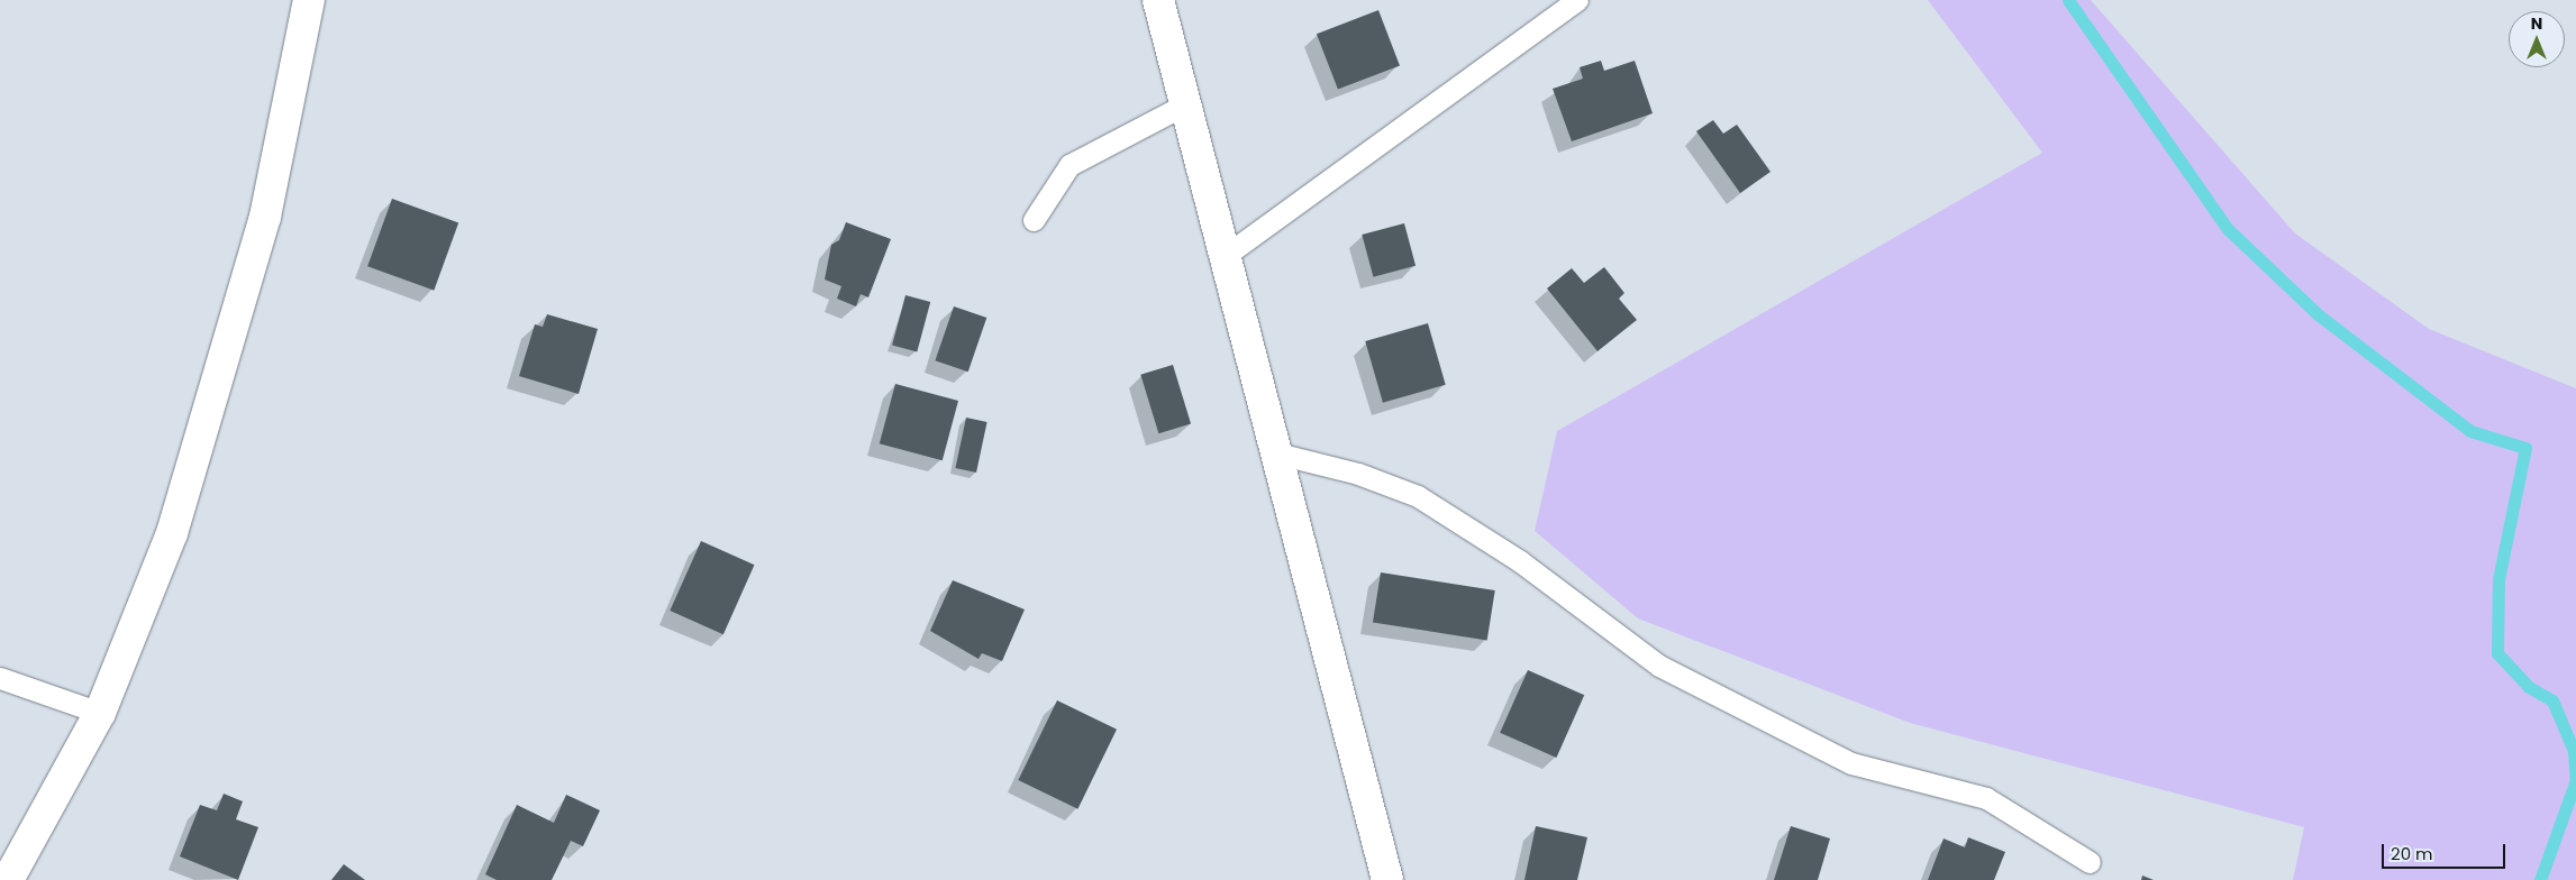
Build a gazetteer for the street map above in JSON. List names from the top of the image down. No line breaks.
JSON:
{"scale_bar":"20 m","north":"top"}
